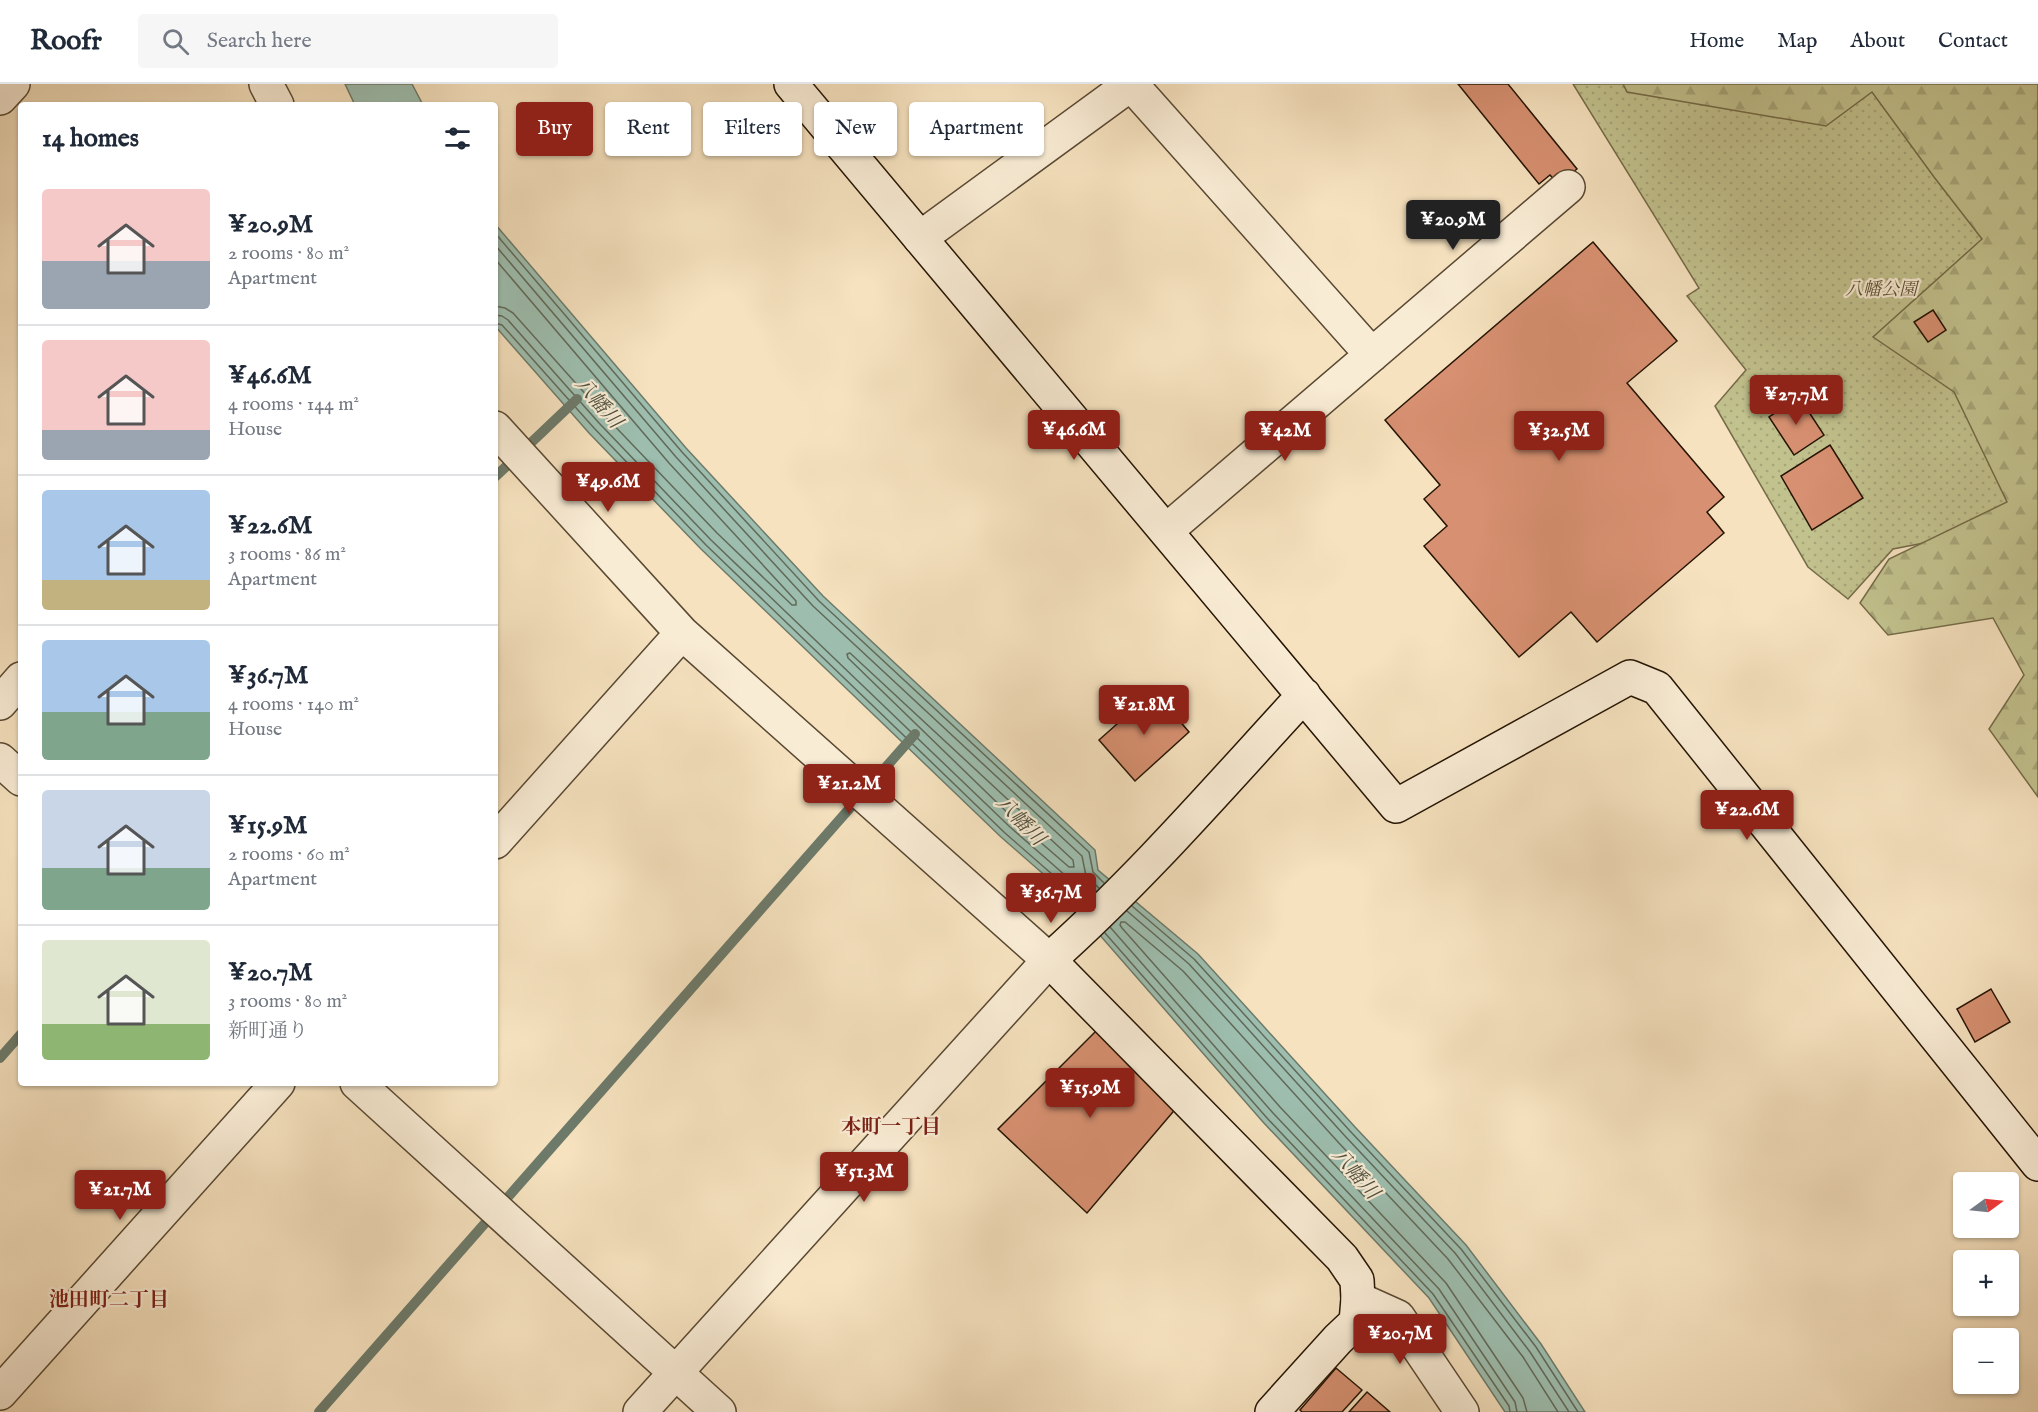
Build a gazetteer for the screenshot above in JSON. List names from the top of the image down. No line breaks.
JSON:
{"districts":["本町一丁目","池田町二丁目"],"water":["八幡川"],"parks":["八幡公園"],"north":"right","page":{"header":"Roofr","search":"Search here","nav":["Home","Map","About","Contact"],"chip":["Buy","Rent","Filters","New","Apartment"],"heading":"14 homes","list":[{"name":"¥20.9M","note":"2 rooms · 80 m² · Apartment"},{"name":"¥46.6M","note":"4 rooms · 144 m² · House"},{"name":"¥22.6M","note":"3 rooms · 86 m² · Apartment"},{"name":"¥36.7M","note":"4 rooms · 140 m² · House"},{"name":"¥15.9M","note":"2 rooms · 60 m² · Apartment"},{"name":"¥20.7M","note":"3 rooms · 80 m² · 新町通り"}],"price":["¥20.9M","¥27.7M","¥46.6M","¥42M","¥32.5M","¥49.6M","¥21.8M","¥21.2M","¥22.6M","¥36.7M","¥15.9M","¥51.3M","¥21.7M","¥20.7M"],"map_buttons":["+","−"]}}
